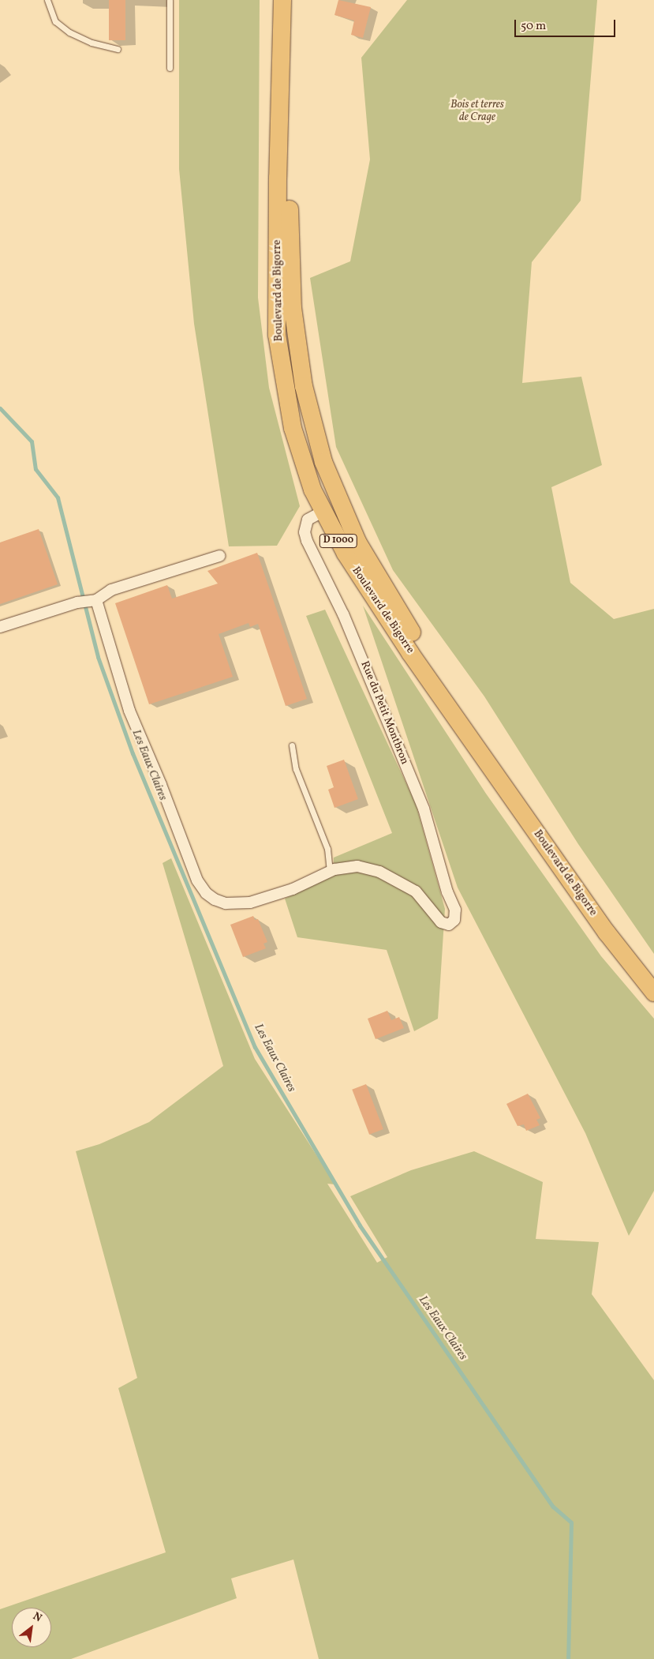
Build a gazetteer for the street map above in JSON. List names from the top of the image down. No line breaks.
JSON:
{"streets":{"main road":["Boulevard de Bigorre","D 1000"],"street":["Rue du Petit Montbron"]},"crossings":[["Boulevard de Bigorre","Rue du Petit Montbron"]],"water":["Les Eaux Claires"],"parks":["Bois et terres de Crage"],"scale_bar":"50 m","north":"top right"}
